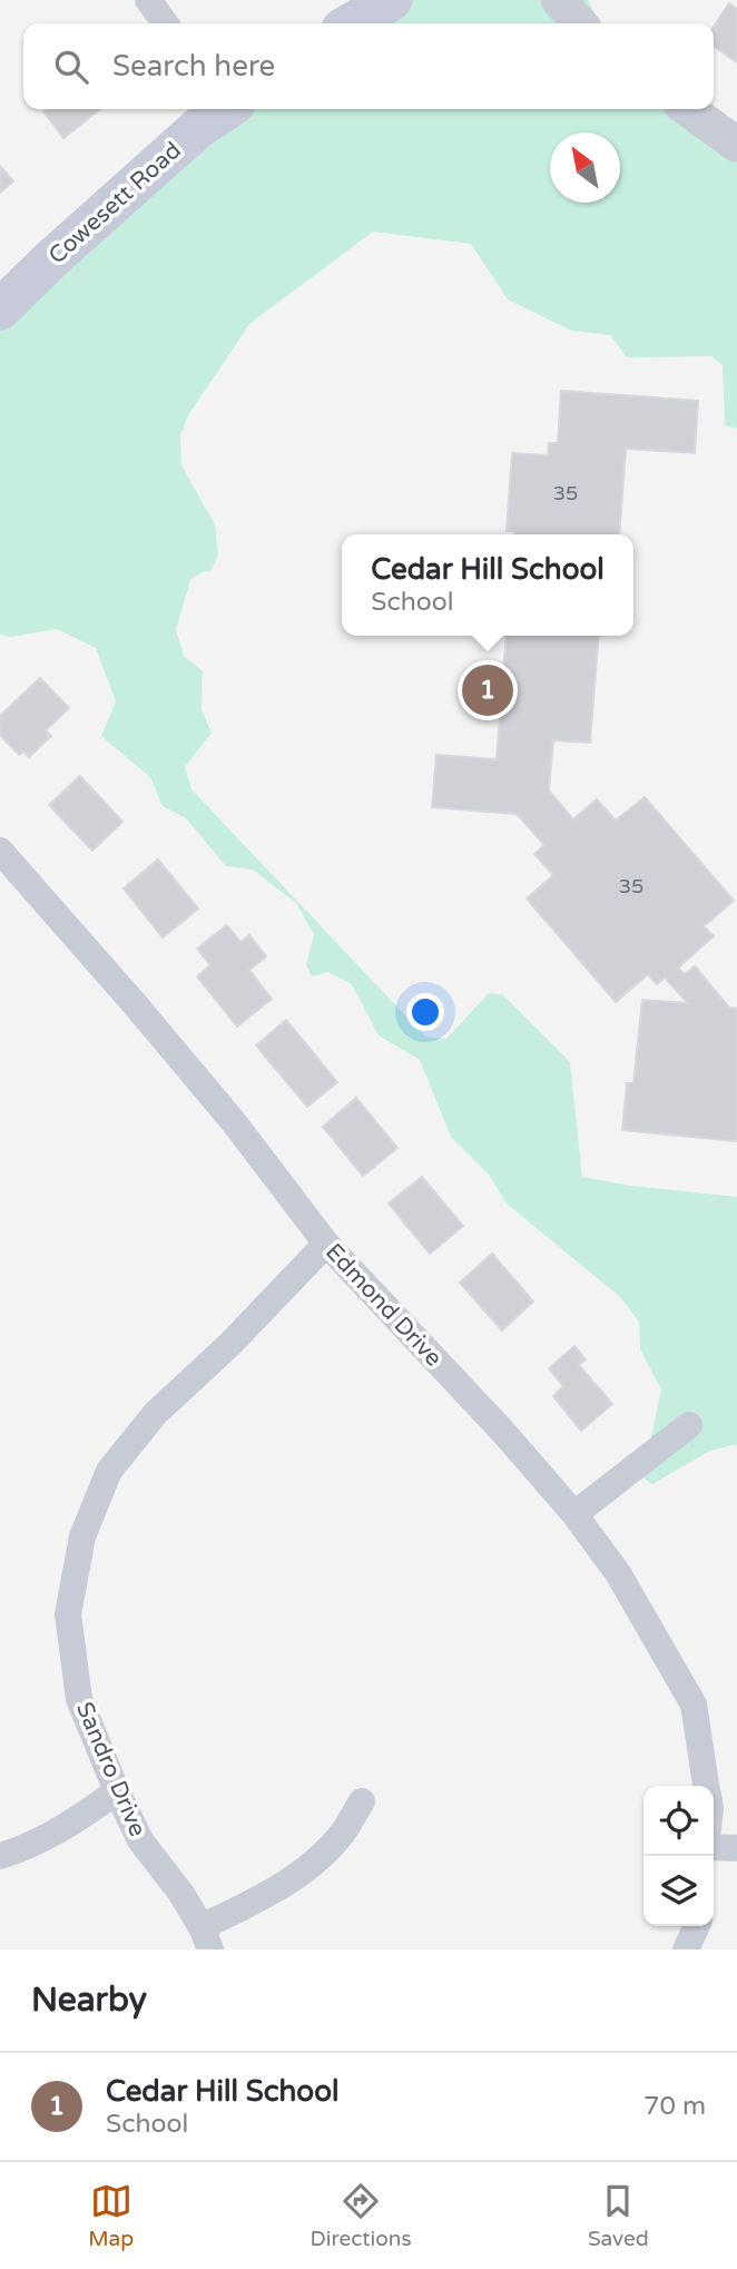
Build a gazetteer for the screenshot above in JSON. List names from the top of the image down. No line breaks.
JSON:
{"streets":{"main road":["Cowesett Road"],"street":["Edmond Drive","Sandro Drive"]},"crossings":[["Edmond Drive","Sandro Drive"]],"house_numbers":["35","35"],"north":"top left","page":{"search":"Search here","popup":["Cedar Hill School","School"],"pins":"1","heading":"Nearby","list":[{"mark":"1","name":"Cedar Hill School","note":"School","value":"70 m"}],"nav":["Map","Directions","Saved"]}}
